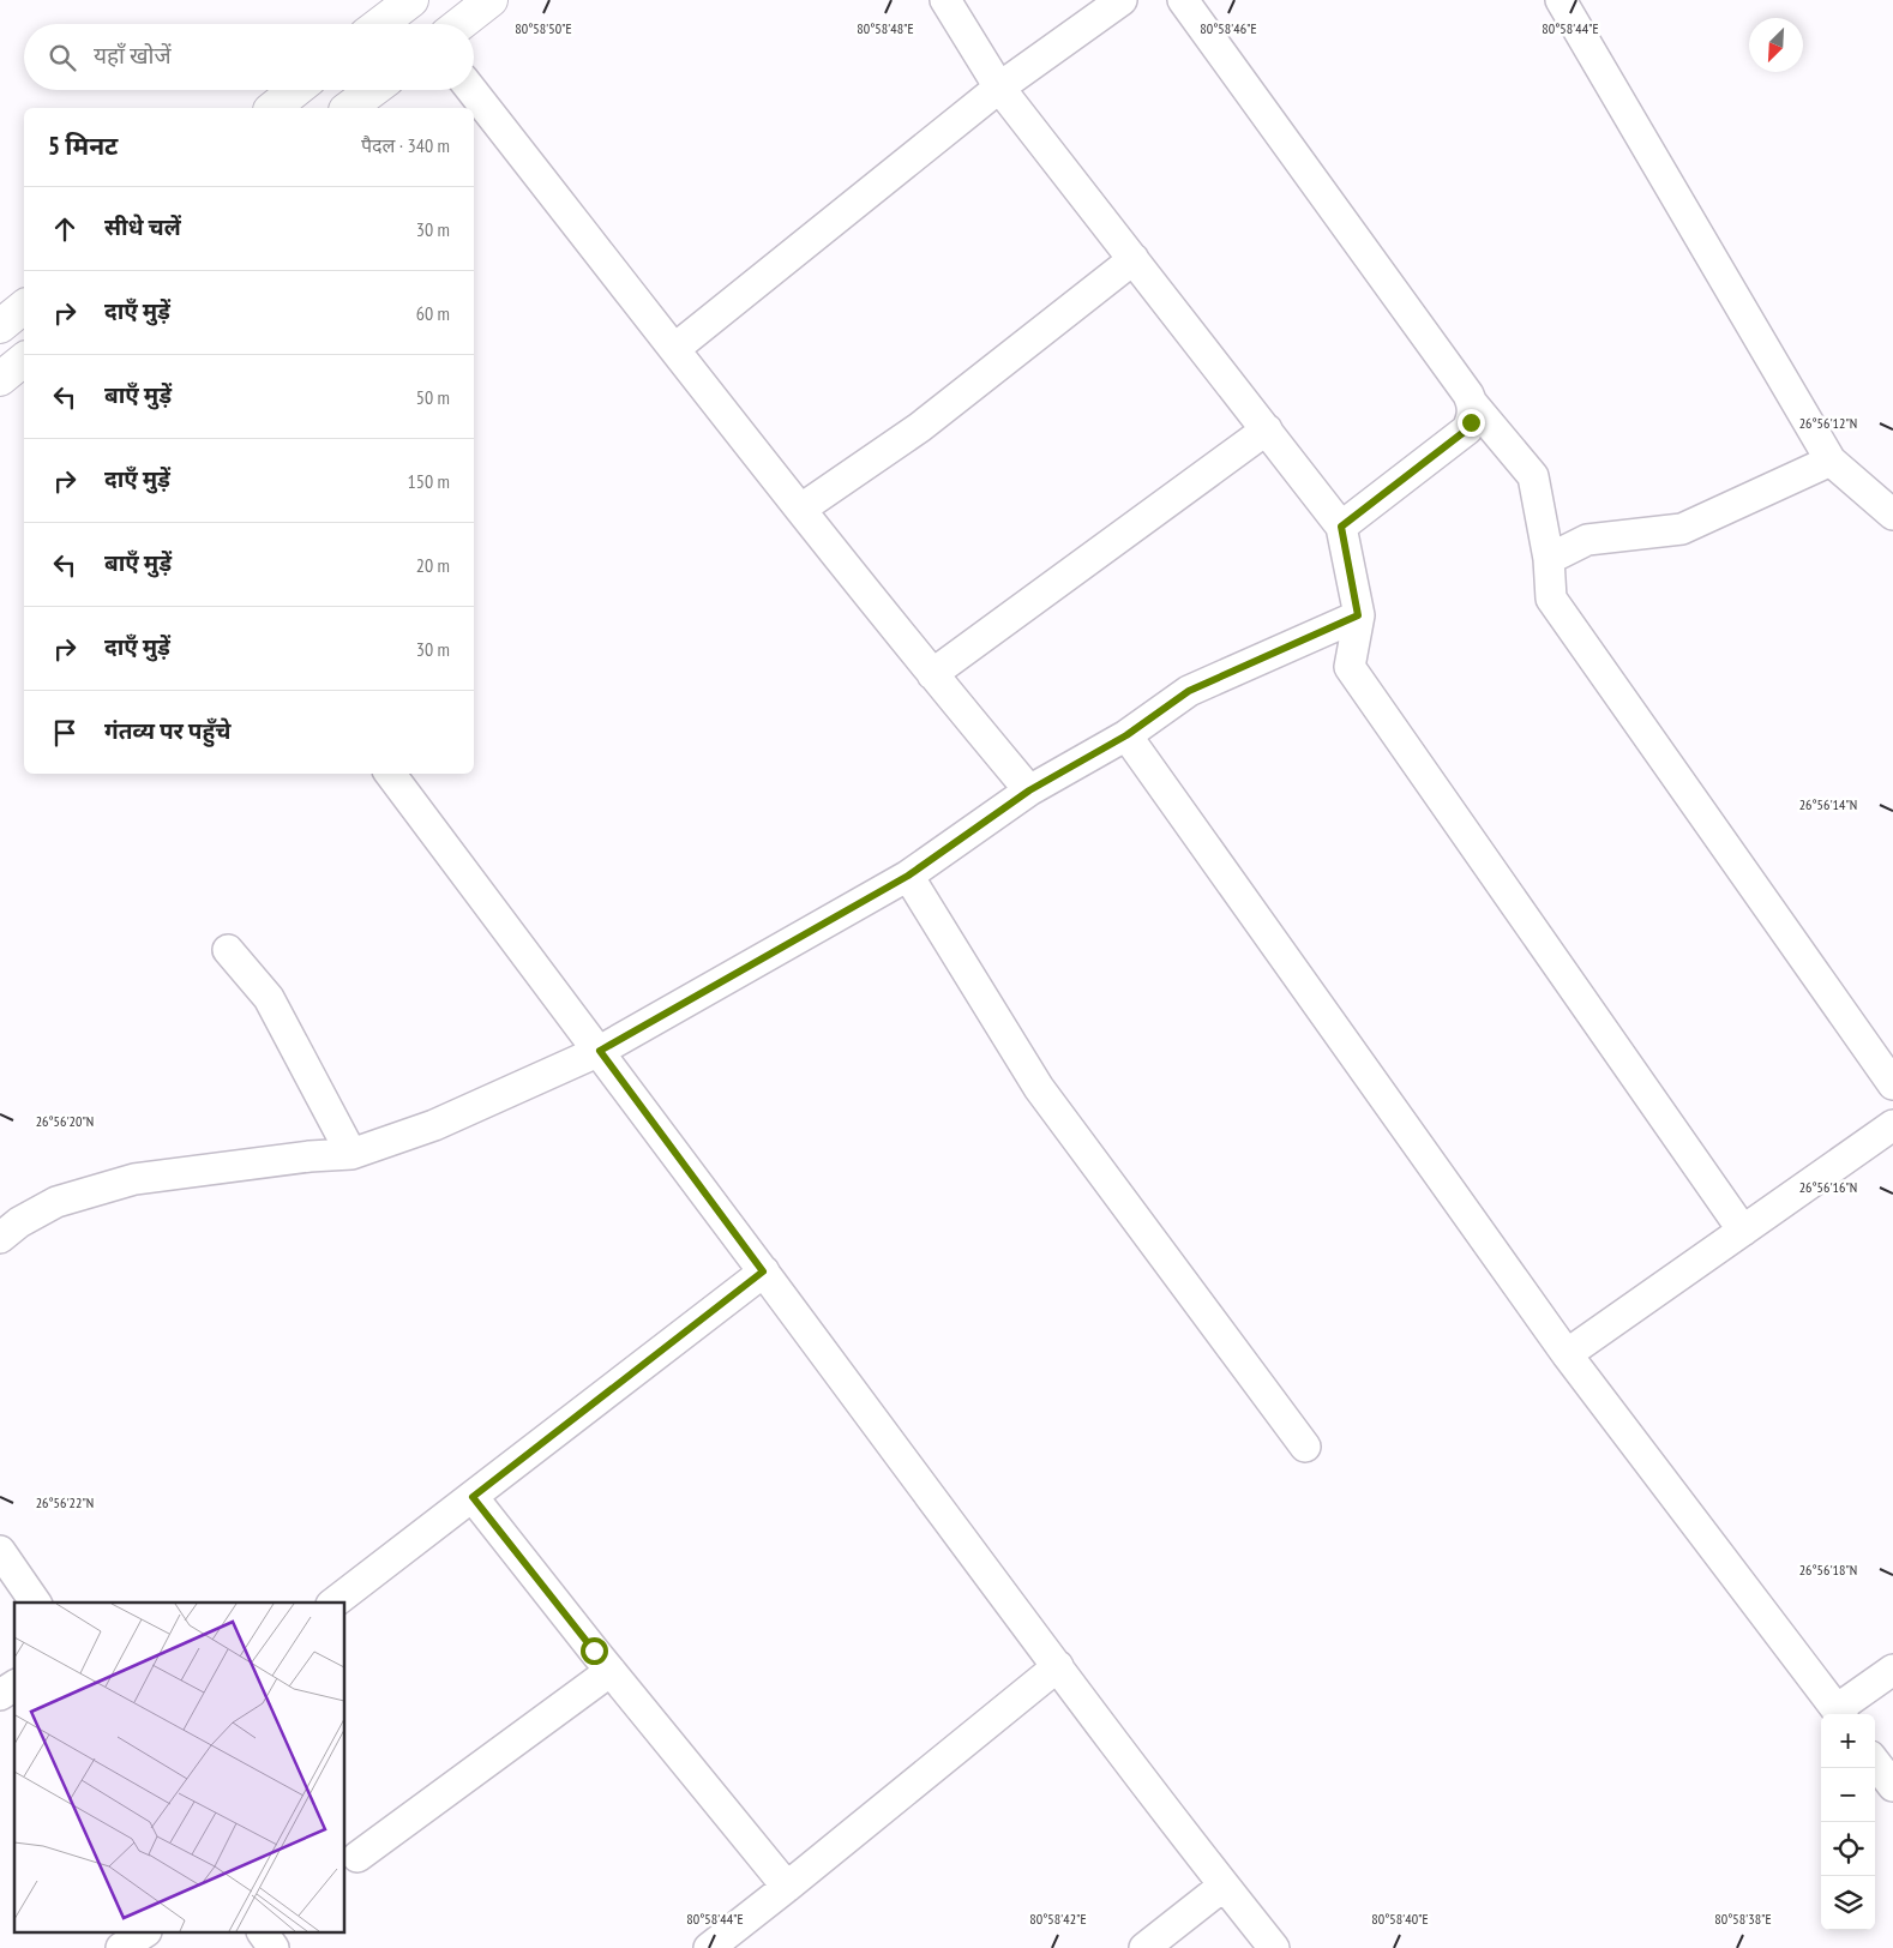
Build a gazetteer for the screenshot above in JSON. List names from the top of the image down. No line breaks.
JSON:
{"north":"bottom left","page":{"search":"यहाँ खोजें","heading":["5 मिनट","पैदल · 340 m"],"list":[["सीधे चलें","30 m"],["दाएँ मुड़ें","60 m"],["बाएँ मुड़ें","50 m"],["दाएँ मुड़ें","150 m"],["बाएँ मुड़ें","20 m"],["दाएँ मुड़ें","30 m"],"गंतव्य पर पहुँचे"],"map_buttons":["+","−"]},"coordinates":["80°58'50\"E","80°58'48\"E","80°58'46\"E","80°58'44\"E","26°56'12\"N","26°56'14\"N","26°56'20\"N","26°56'16\"N","26°56'22\"N","26°56'18\"N","80°58'42\"E","80°58'40\"E","80°58'38\"E"]}
